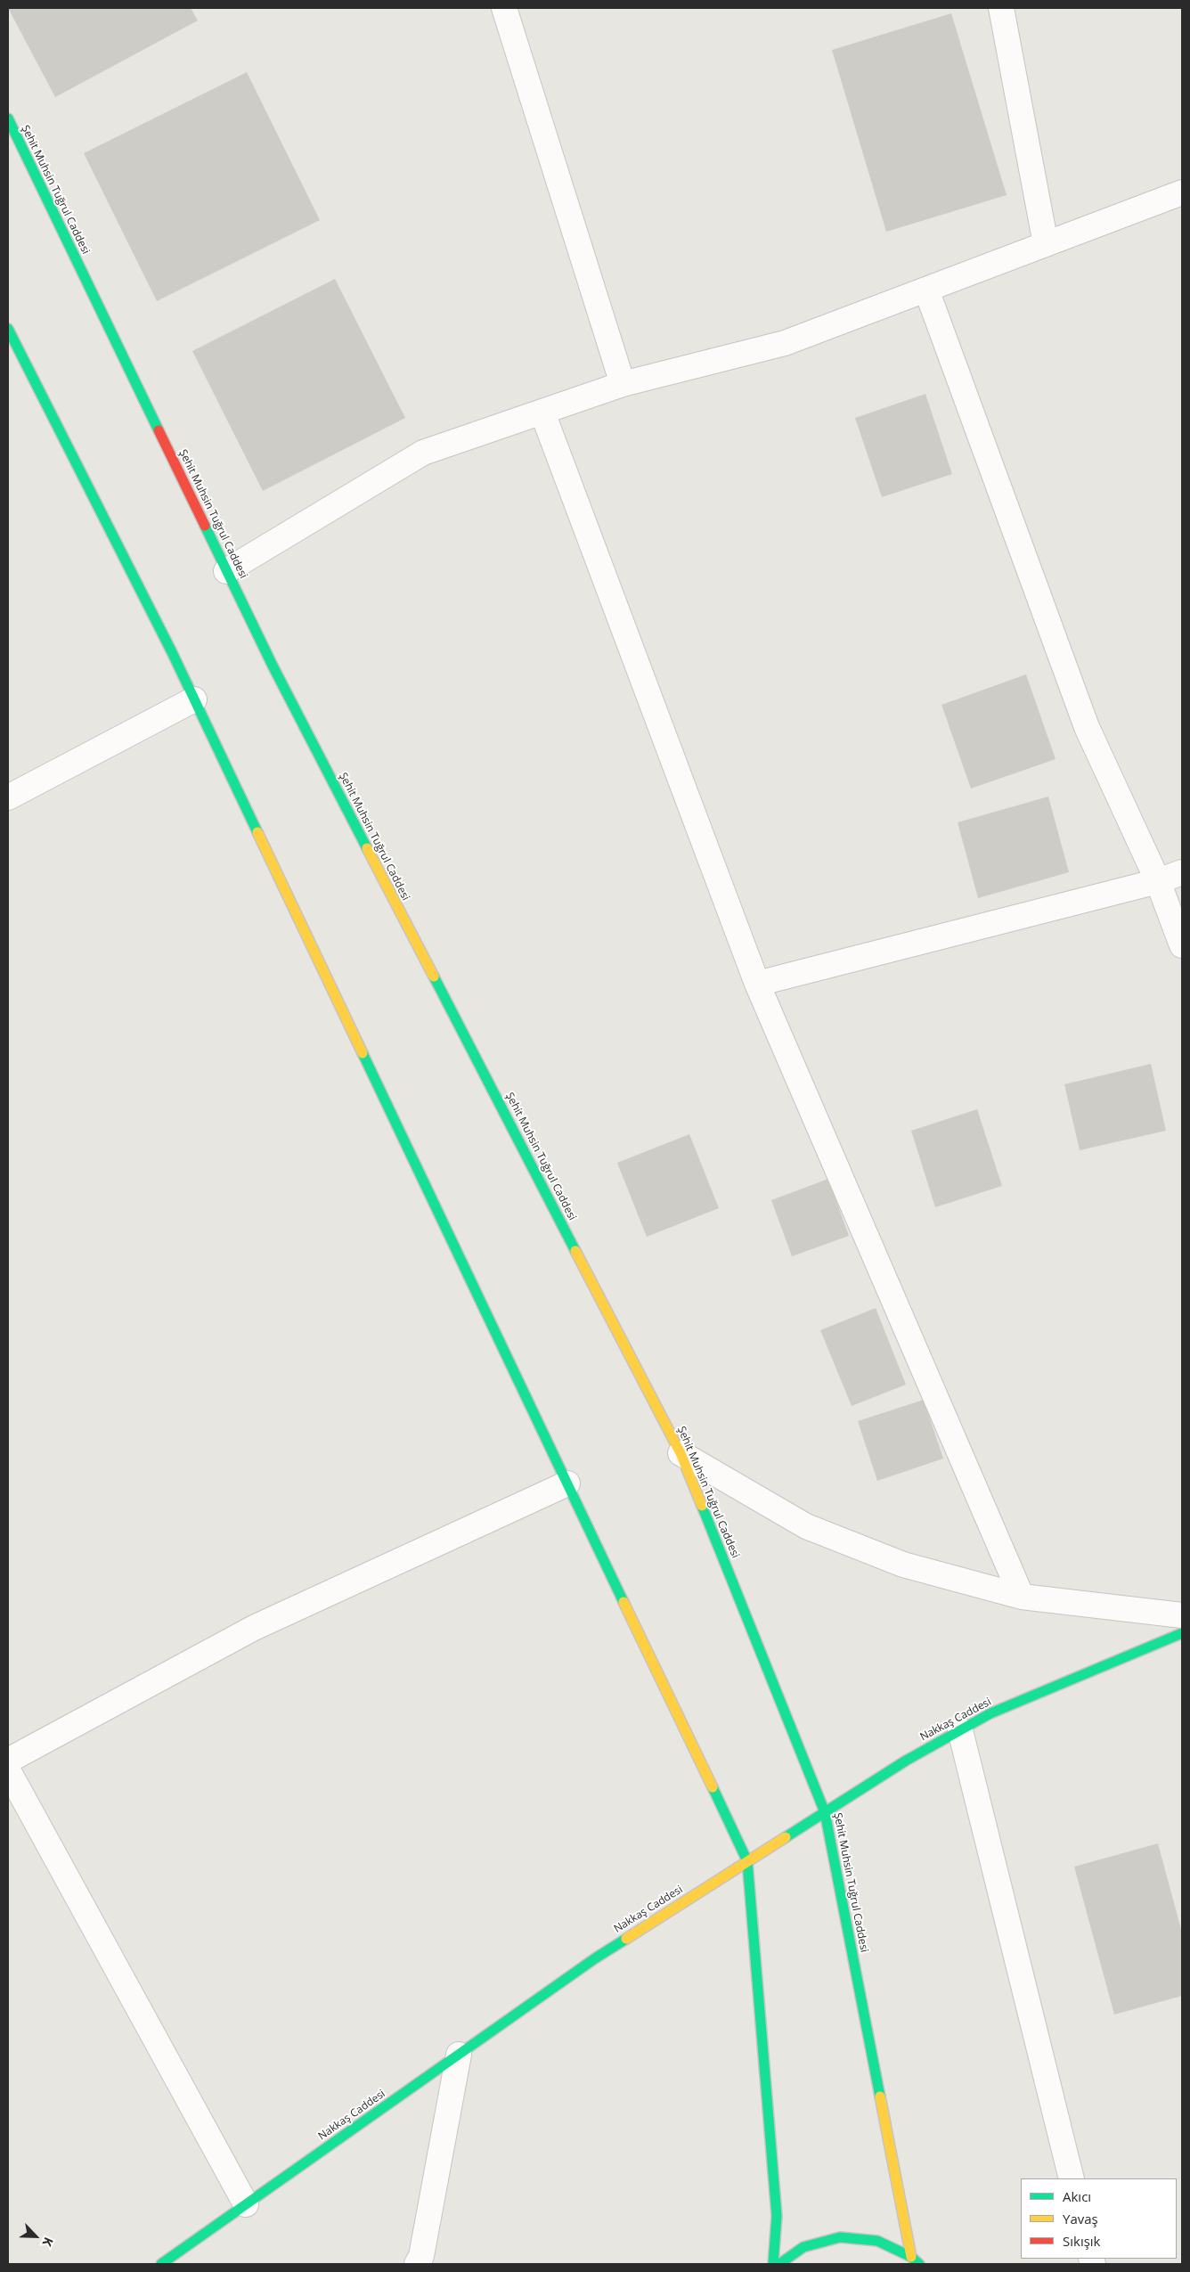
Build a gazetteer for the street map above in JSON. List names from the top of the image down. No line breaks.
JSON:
{"streets":{"main road":["Şehit Muhsin Tuğrul Caddesi","Nakkaş Caddesi"]},"crossings":[["Şehit Muhsin Tuğrul Caddesi","Nakkaş Caddesi"]],"legend":["Akıcı","Yavaş","Sıkışık"],"north":"bottom right"}
